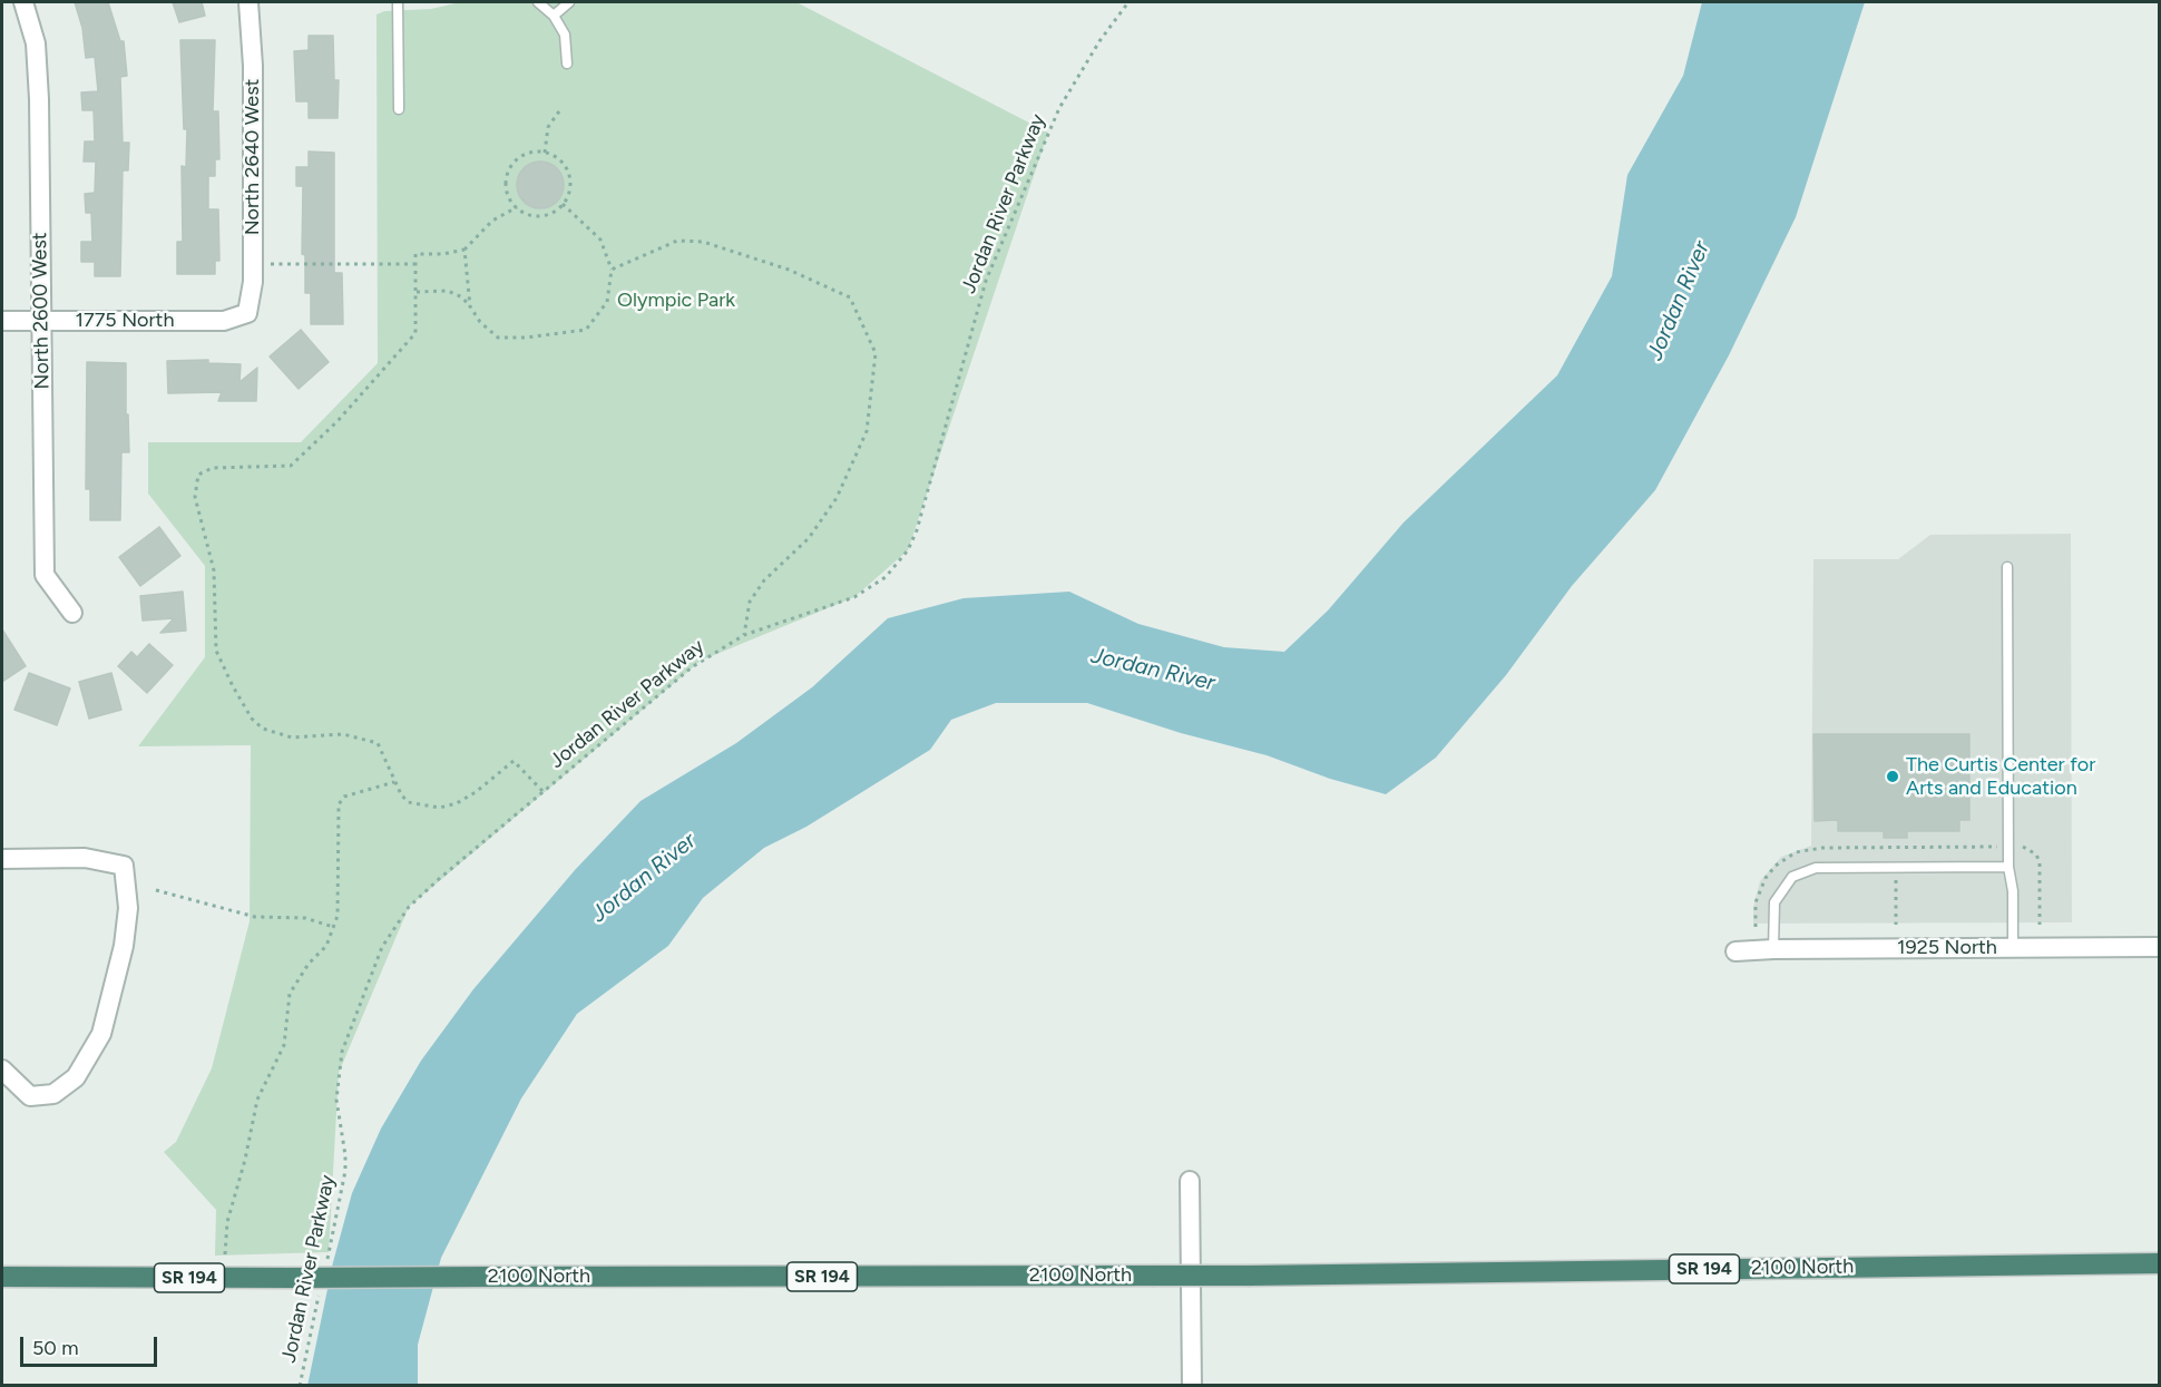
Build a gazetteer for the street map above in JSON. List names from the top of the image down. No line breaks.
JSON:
{"streets":{"highway":["2100 North","SR 194"],"street":["North 2640 West","North 2600 West","1775 North","1925 North"],"path":["Jordan River Parkway"]},"crossings":[["North 2640 West","1775 North"],["North 2600 West","1775 North"]],"water":["Jordan River"],"parks":["Olympic Park"],"places":["The Curtis Center for Arts and Education"],"scale_bar":"50 m"}
